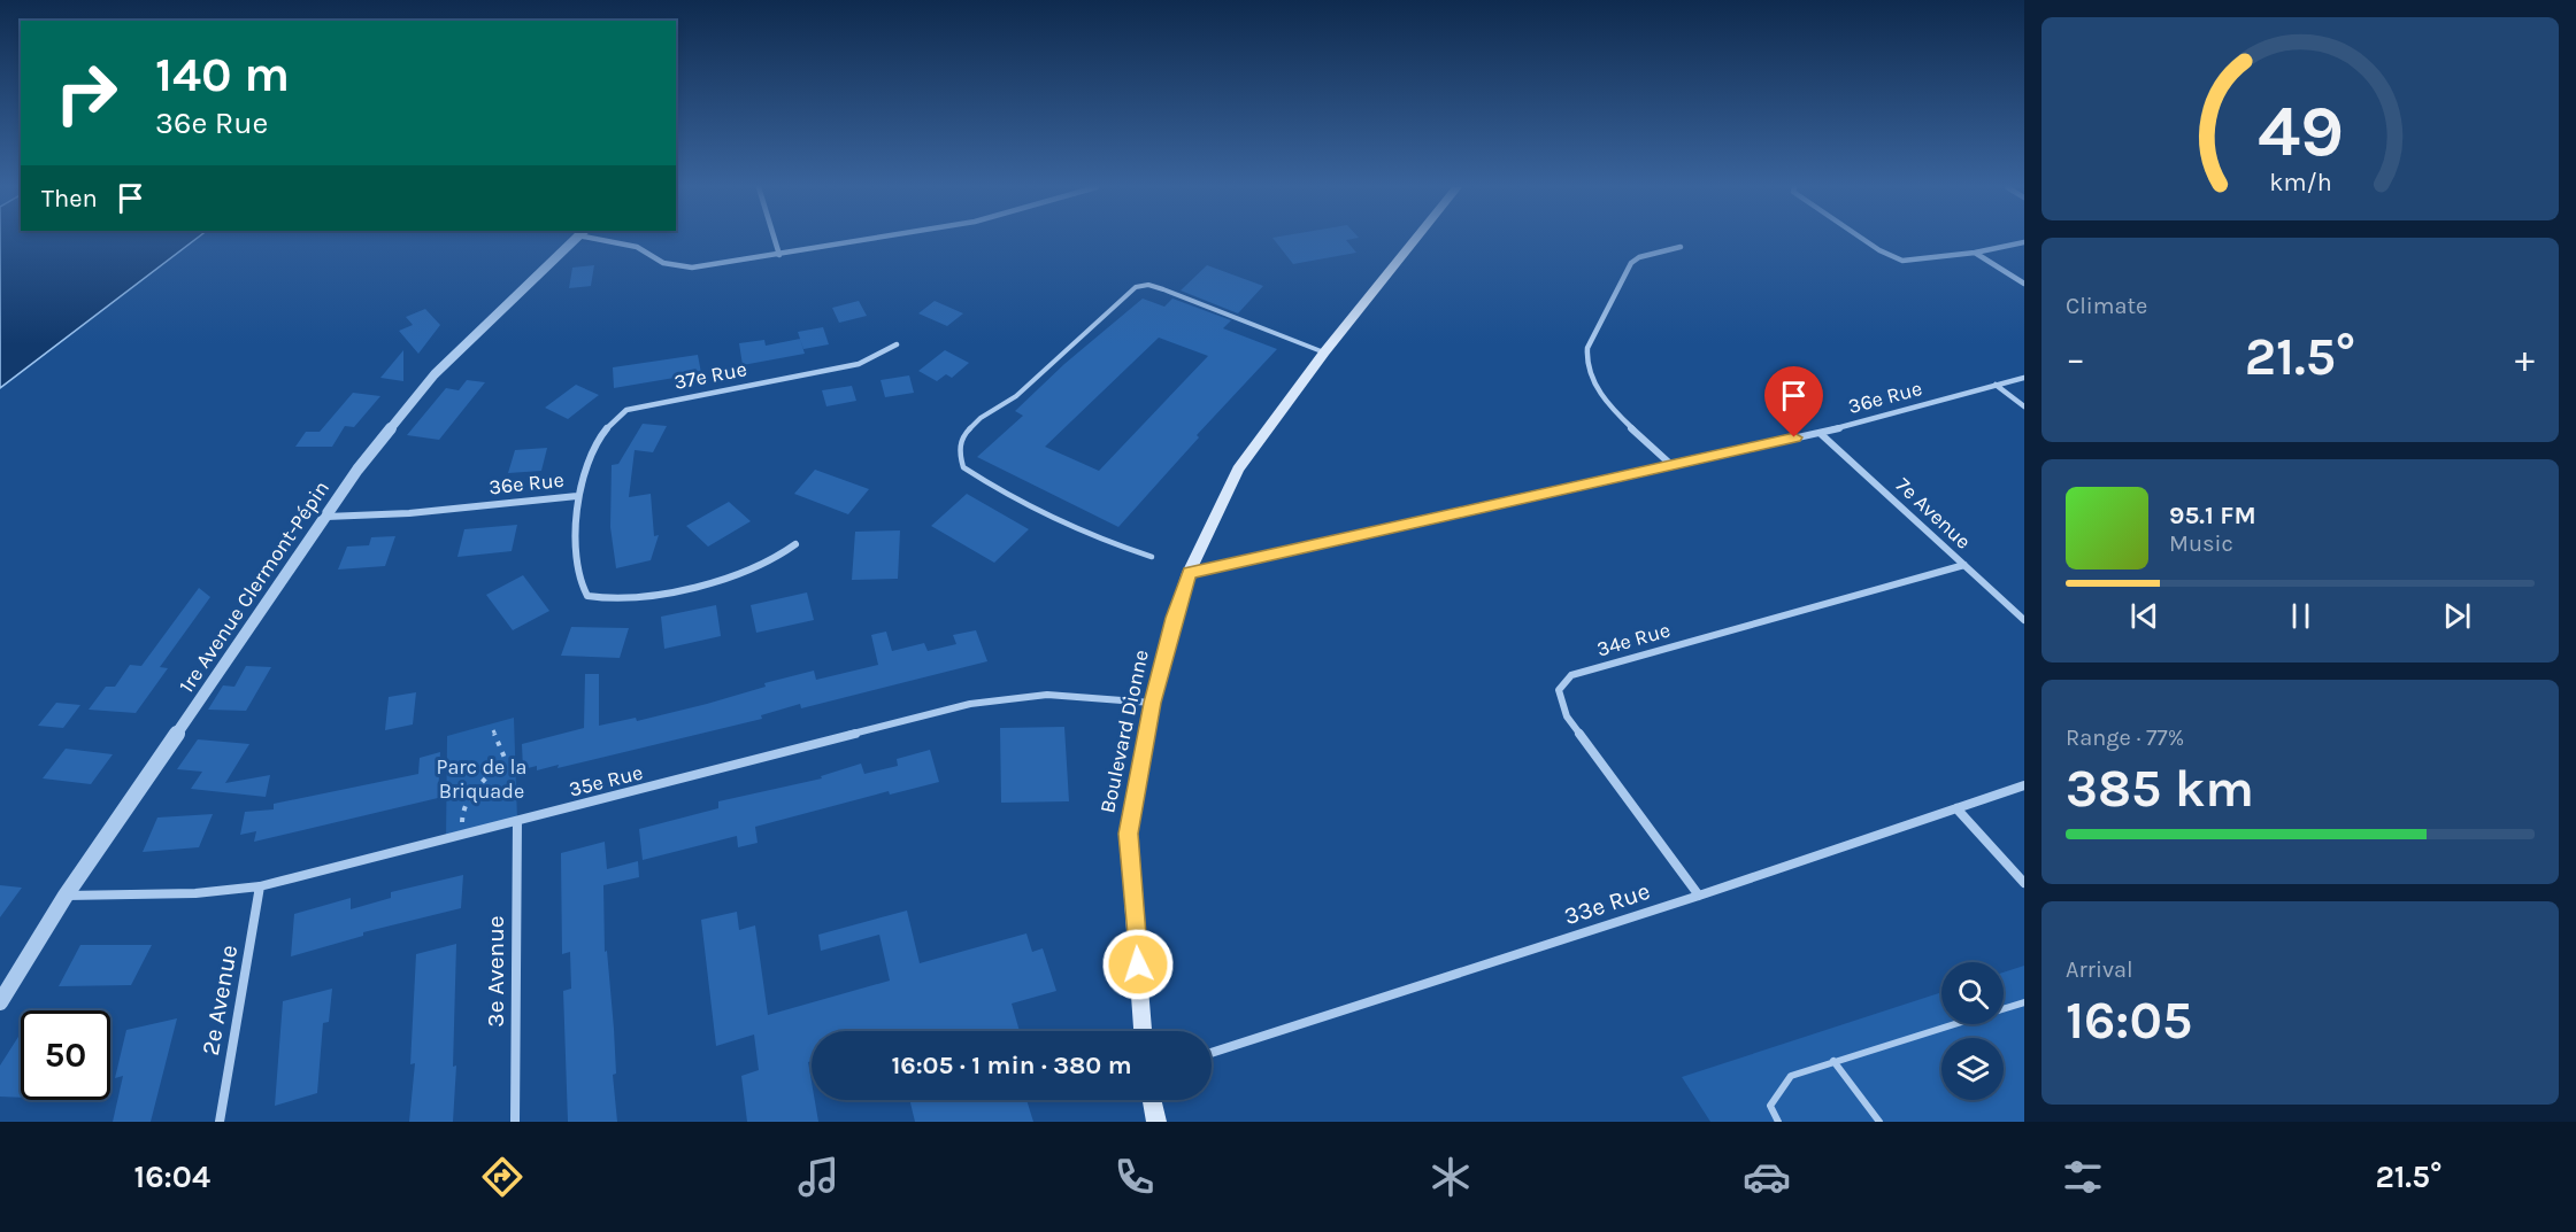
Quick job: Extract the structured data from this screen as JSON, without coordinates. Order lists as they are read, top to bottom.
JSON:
{
  "streets": {
    "main road": ["Boulevard Dionne"],
    "street": [
      "37e Rue",
      "36e Rue",
      "7e Avenue",
      "1re Avenue Clermont-Pépin",
      "34e Rue",
      "35e Rue",
      "33e Rue",
      "3e Avenue",
      "2e Avenue"
    ]
  },
  "crossings": [
    ["37e Rue", "36e Rue"],
    ["36e Rue", "7e Avenue"],
    ["36e Rue", "1re Avenue Clermont-Pépin"],
    ["36e Rue", "Boulevard Dionne"],
    ["7e Avenue", "34e Rue"],
    ["1re Avenue Clermont-Pépin", "35e Rue"],
    ["34e Rue", "33e Rue"],
    ["Boulevard Dionne", "35e Rue"],
    ["35e Rue", "3e Avenue"],
    ["35e Rue", "2e Avenue"]
  ],
  "parks": ["Parc de la Briquade"],
  "page": {
    "turn": ["140 m", "36e Rue"],
    "then": "Then",
    "tile": [
      "Climate",
      ["Range · 77%", "385 km"],
      ["Arrival", "16:05"]
    ],
    "heat": ["−", "21.5°", "+"],
    "song": ["95.1 FM", "Music"],
    "limit": "50",
    "trip": "16:05 · 1 min · 380 m",
    "tabs": ["16:04", "21.5°"],
    "gauge": ["49", "km/h"]
  }
}
